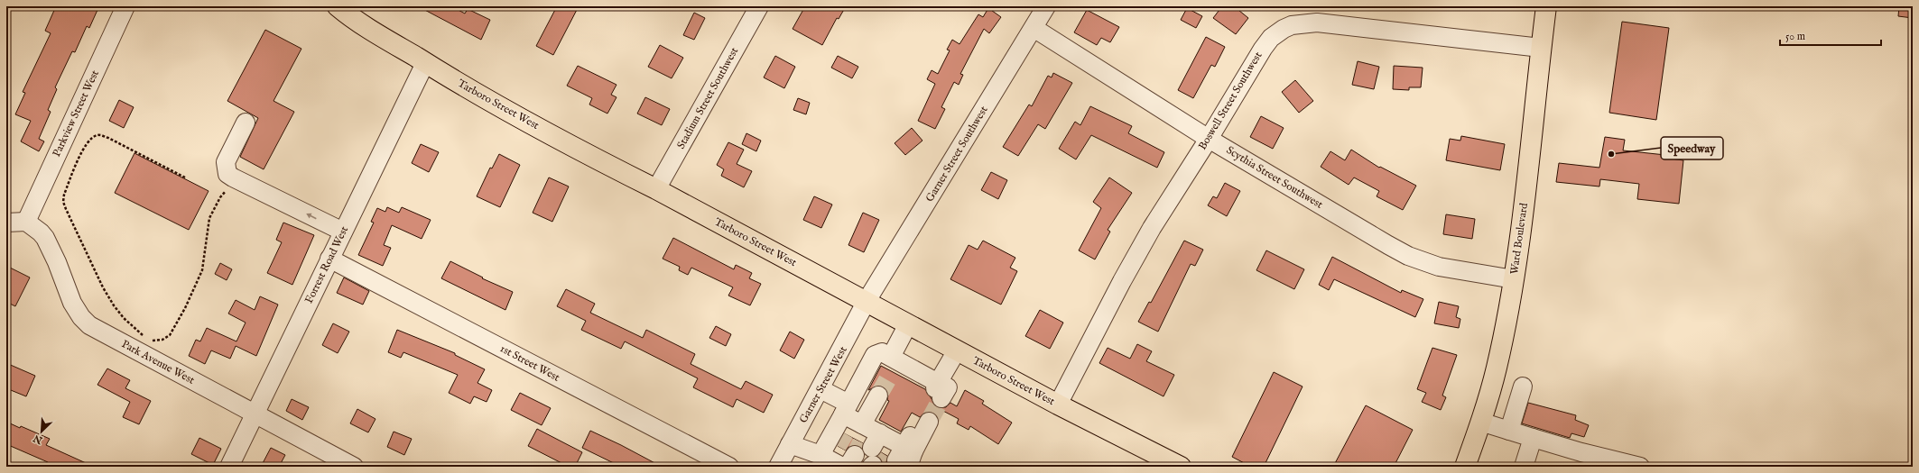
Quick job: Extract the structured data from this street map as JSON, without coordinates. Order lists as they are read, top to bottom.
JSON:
{
  "streets": {
    "main road": ["Tarboro Street West", "Ward Boulevard"],
    "street": [
      "Stadium Street Southwest",
      "Boswell Street Southwest",
      "Parkview Street West",
      "Garner Street Southwest",
      "Scythia Street Southwest",
      "Forrest Road West",
      "Park Avenue West",
      "1st Street West",
      "Garner Street West"
    ]
  },
  "crossings": [
    ["Stadium Street Southwest", "Tarboro Street West"],
    ["Boswell Street Southwest", "Tarboro Street West"],
    ["Boswell Street Southwest", "Scythia Street Southwest"],
    ["Boswell Street Southwest", "Ward Boulevard"],
    ["Tarboro Street West", "Garner Street Southwest"],
    ["Tarboro Street West", "Forrest Road West"],
    ["Tarboro Street West", "Garner Street West"],
    ["Parkview Street West", "Park Avenue West"],
    ["Garner Street Southwest", "Scythia Street Southwest"],
    ["Garner Street Southwest", "Garner Street West"],
    ["Scythia Street Southwest", "Ward Boulevard"],
    ["Forrest Road West", "Park Avenue West"],
    ["Forrest Road West", "1st Street West"]
  ],
  "places": ["Speedway"],
  "scale_bar": "50 m",
  "north": "bottom left"
}
